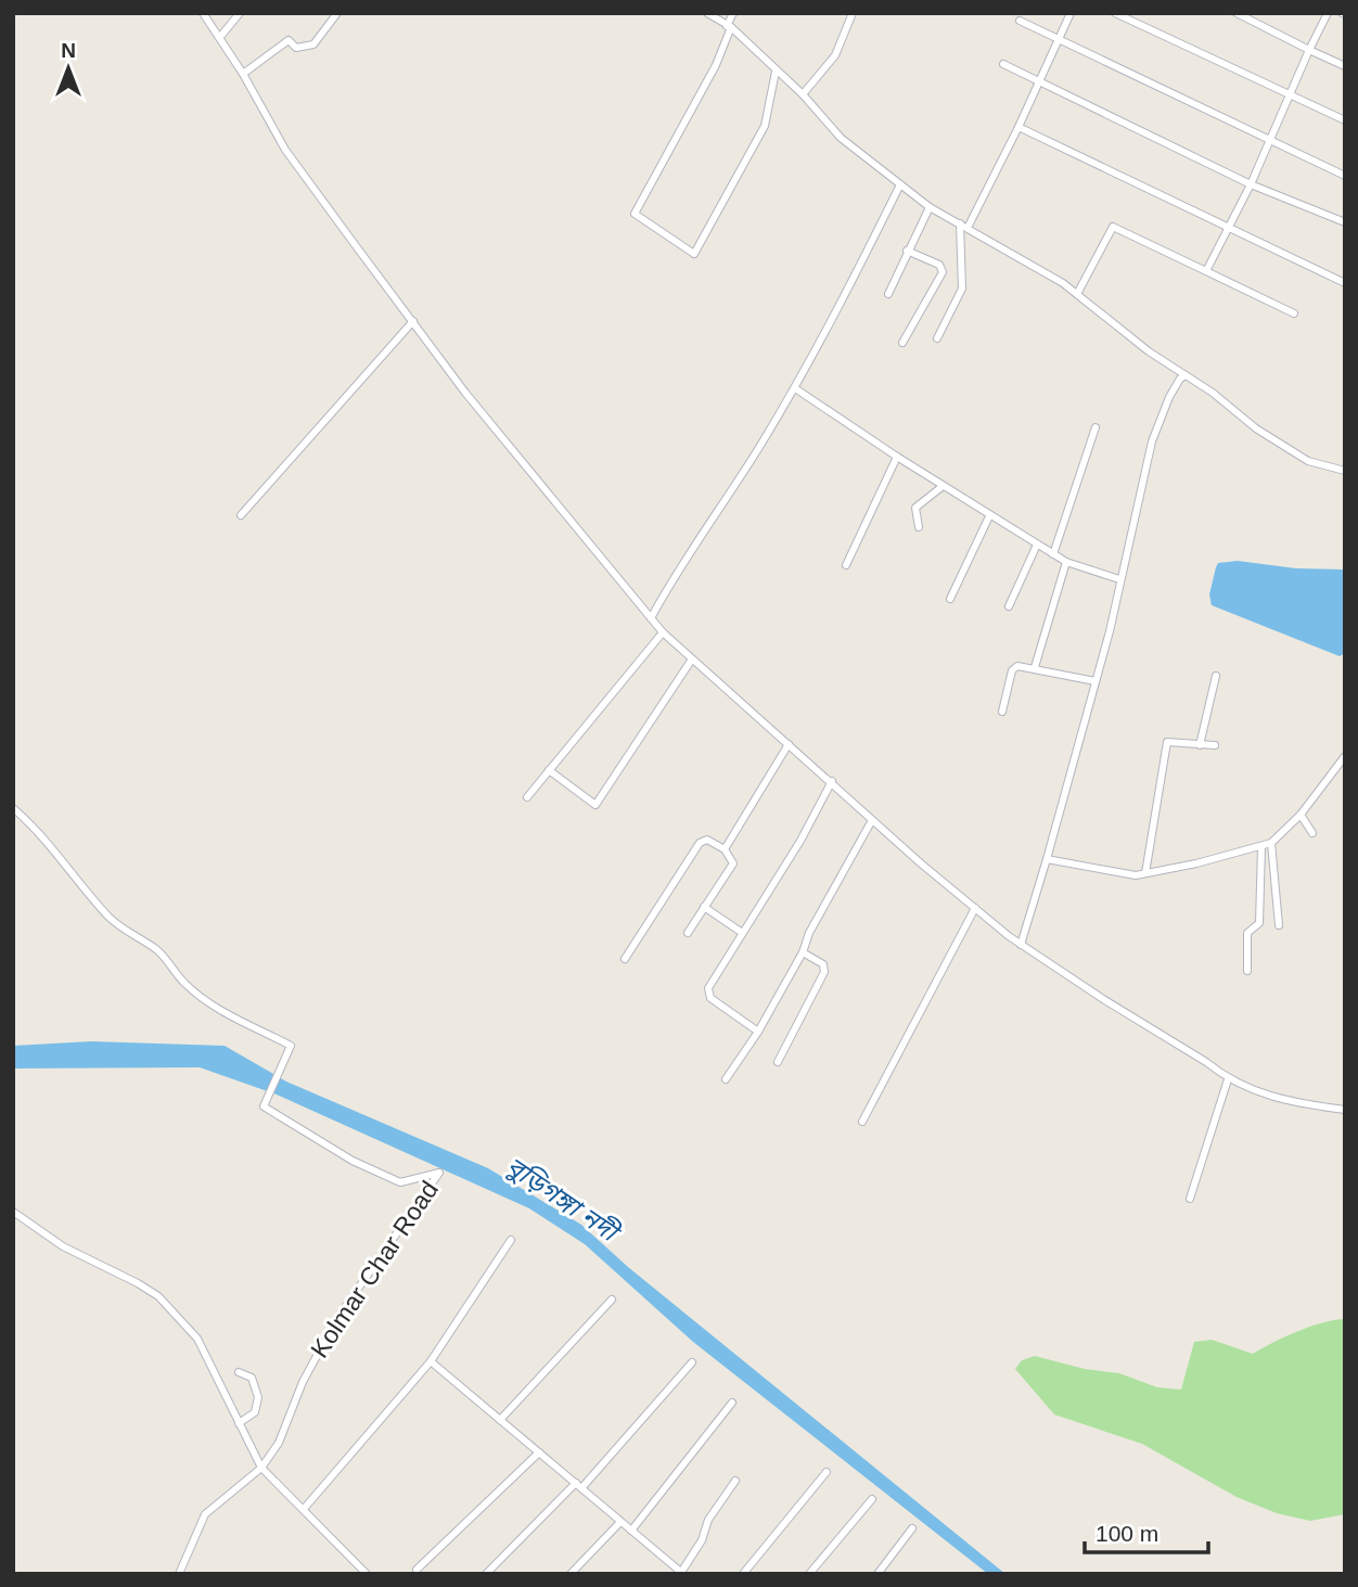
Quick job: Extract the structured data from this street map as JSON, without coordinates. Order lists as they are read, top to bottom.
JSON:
{
  "streets": {
    "street": ["Kolmar Char Road"]
  },
  "water": ["বুড়িগঙ্গা নদী"],
  "scale_bar": "100 m",
  "north": "top"
}
